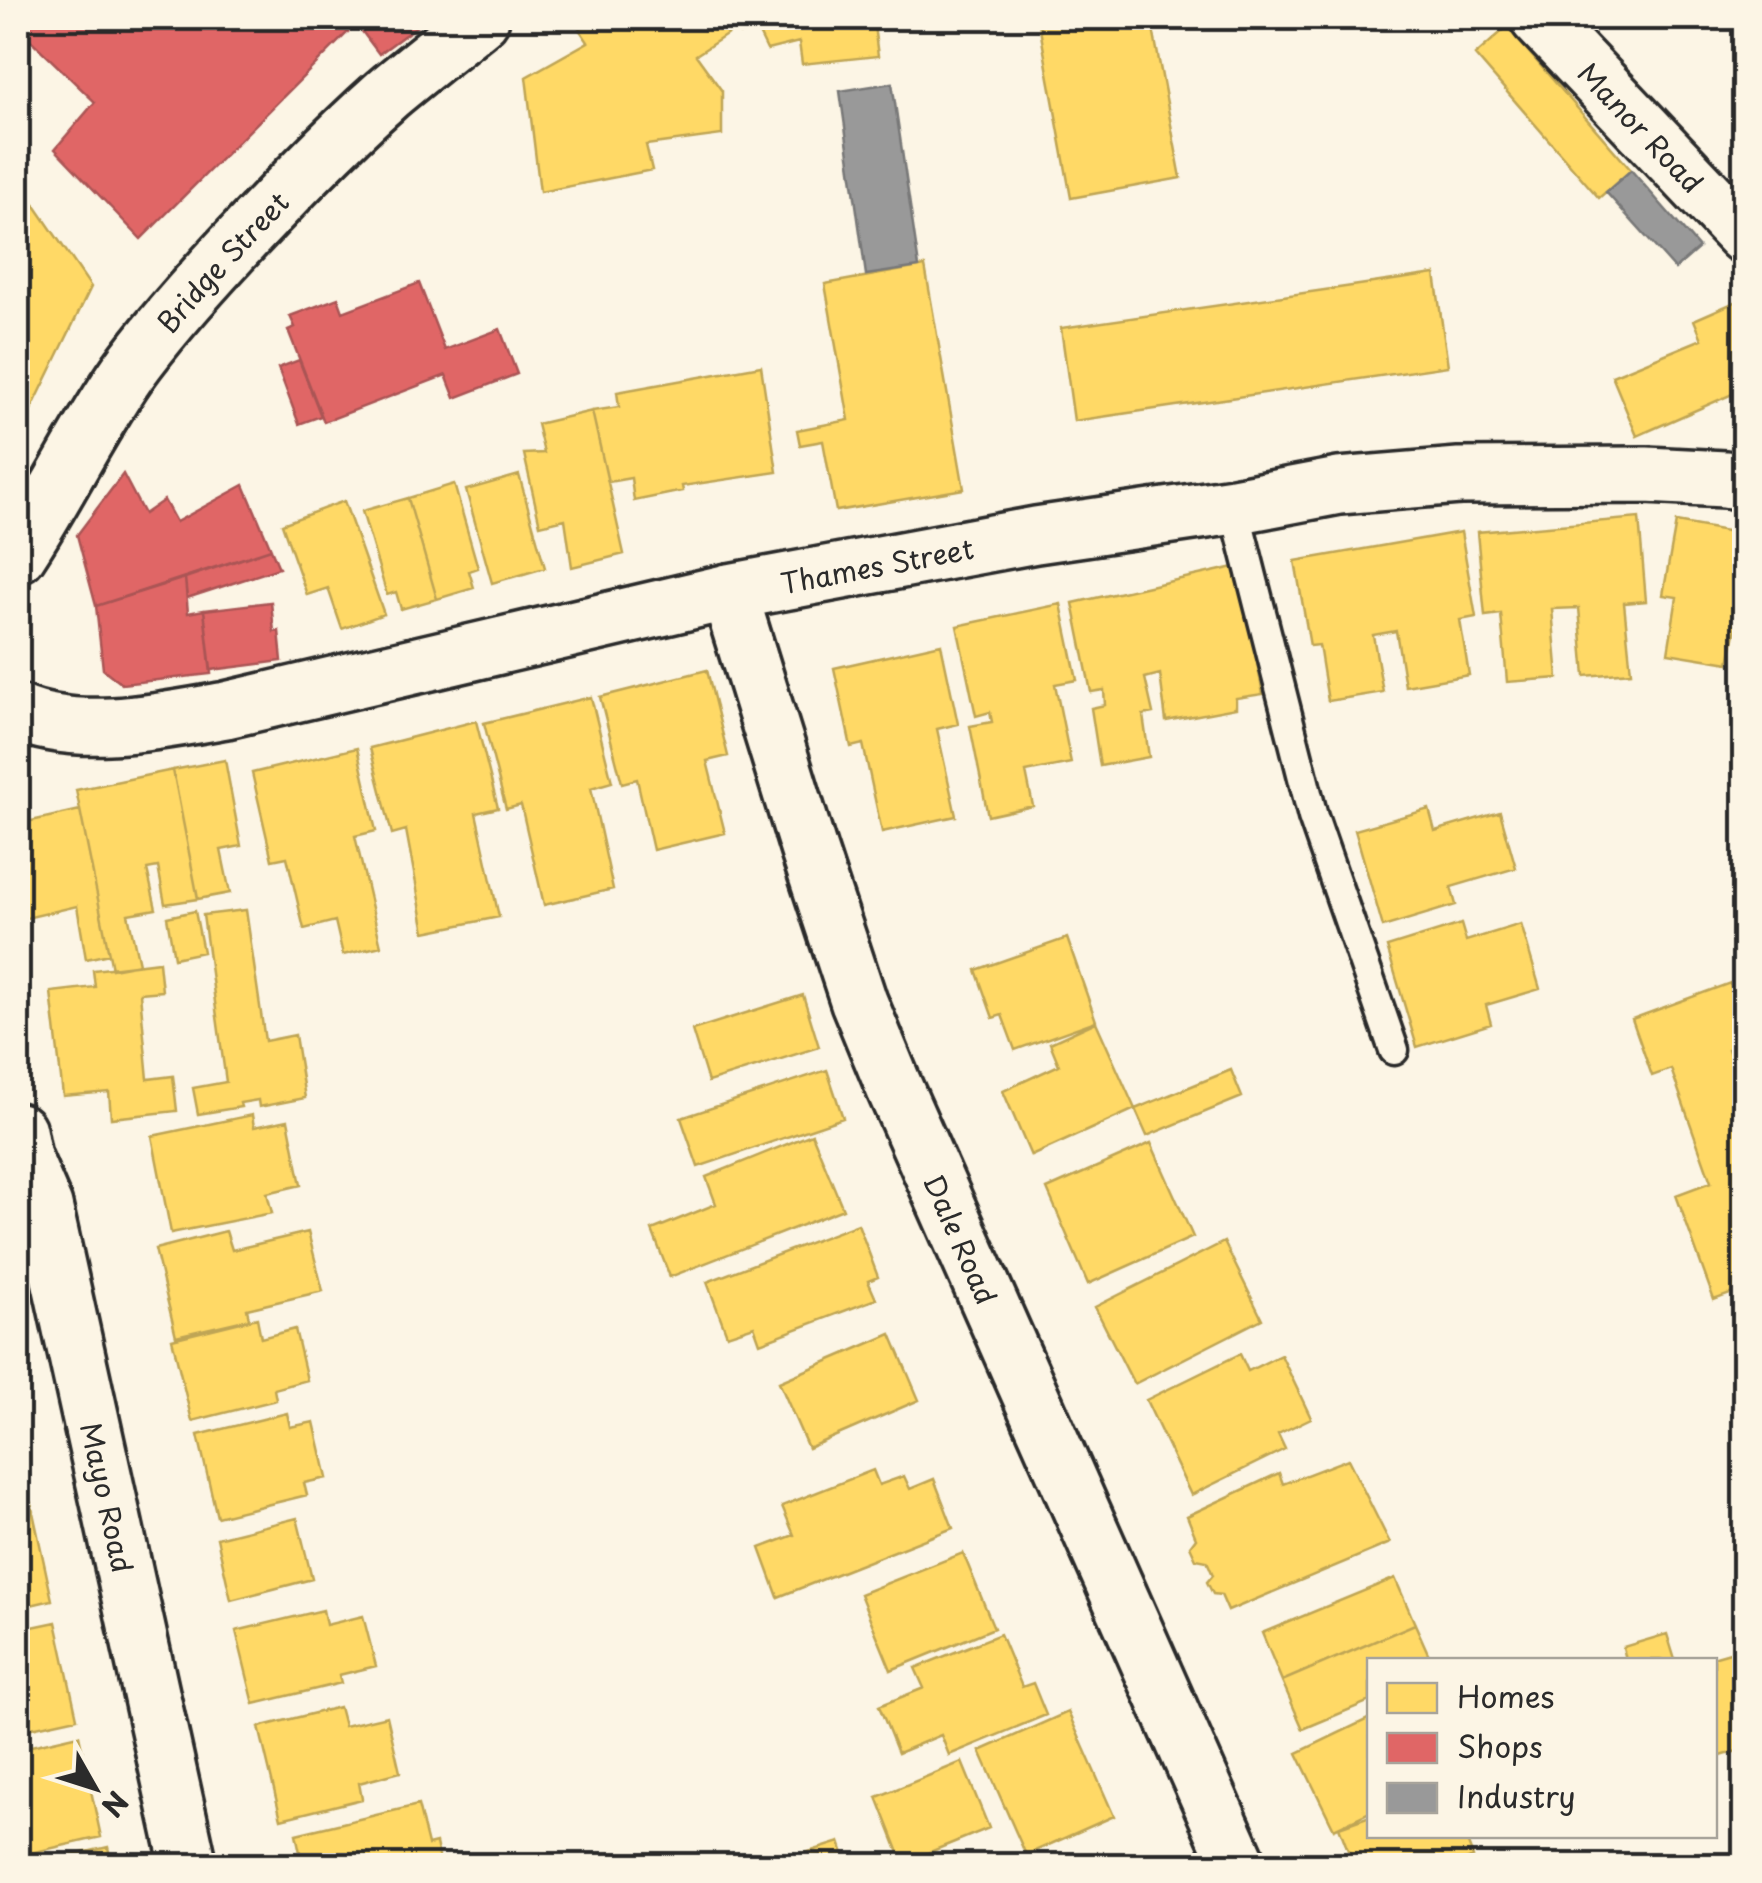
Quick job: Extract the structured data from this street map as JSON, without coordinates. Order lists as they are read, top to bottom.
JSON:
{
  "streets": {
    "street": [
      "Manor Road",
      "Bridge Street",
      "Thames Street",
      "Dale Road",
      "Mayo Road"
    ]
  },
  "crossings": [
    ["Thames Street", "Dale Road"]
  ],
  "legend": ["Homes", "Shops", "Industry"],
  "north": "bottom right"
}
